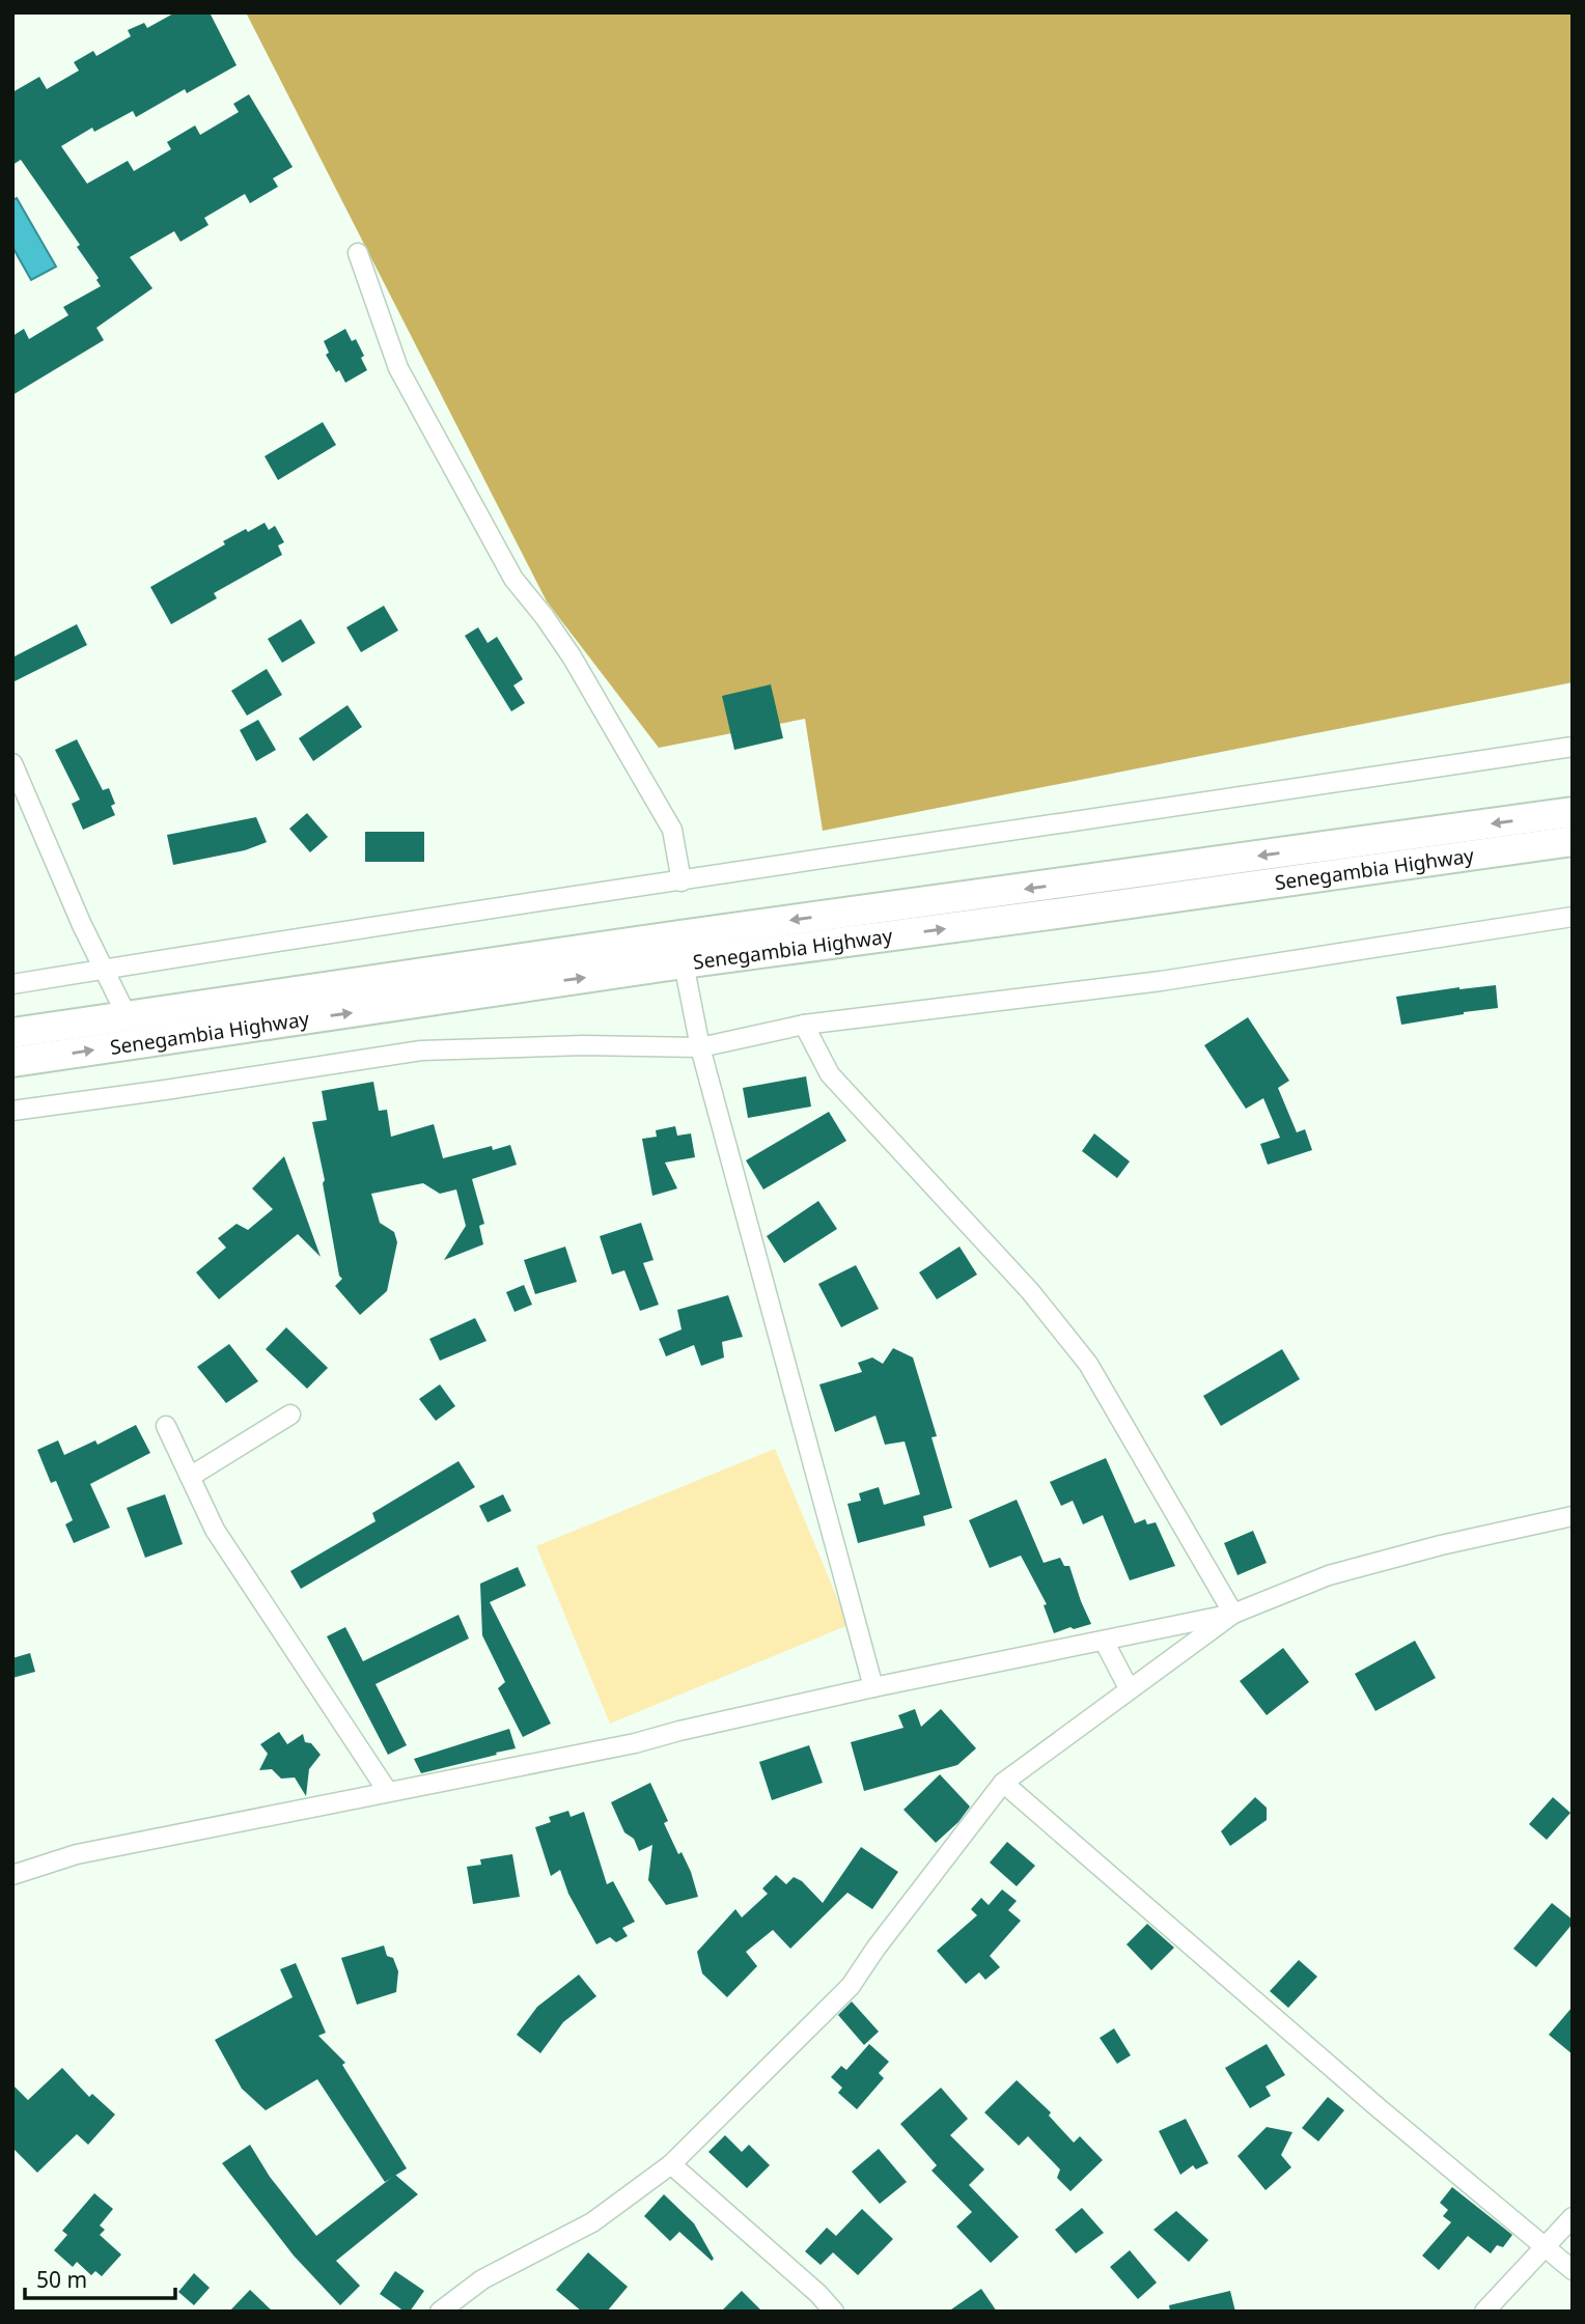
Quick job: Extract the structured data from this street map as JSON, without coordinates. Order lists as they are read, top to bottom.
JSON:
{
  "streets": {
    "main road": ["Senegambia Highway"]
  },
  "scale_bar": "50 m"
}
